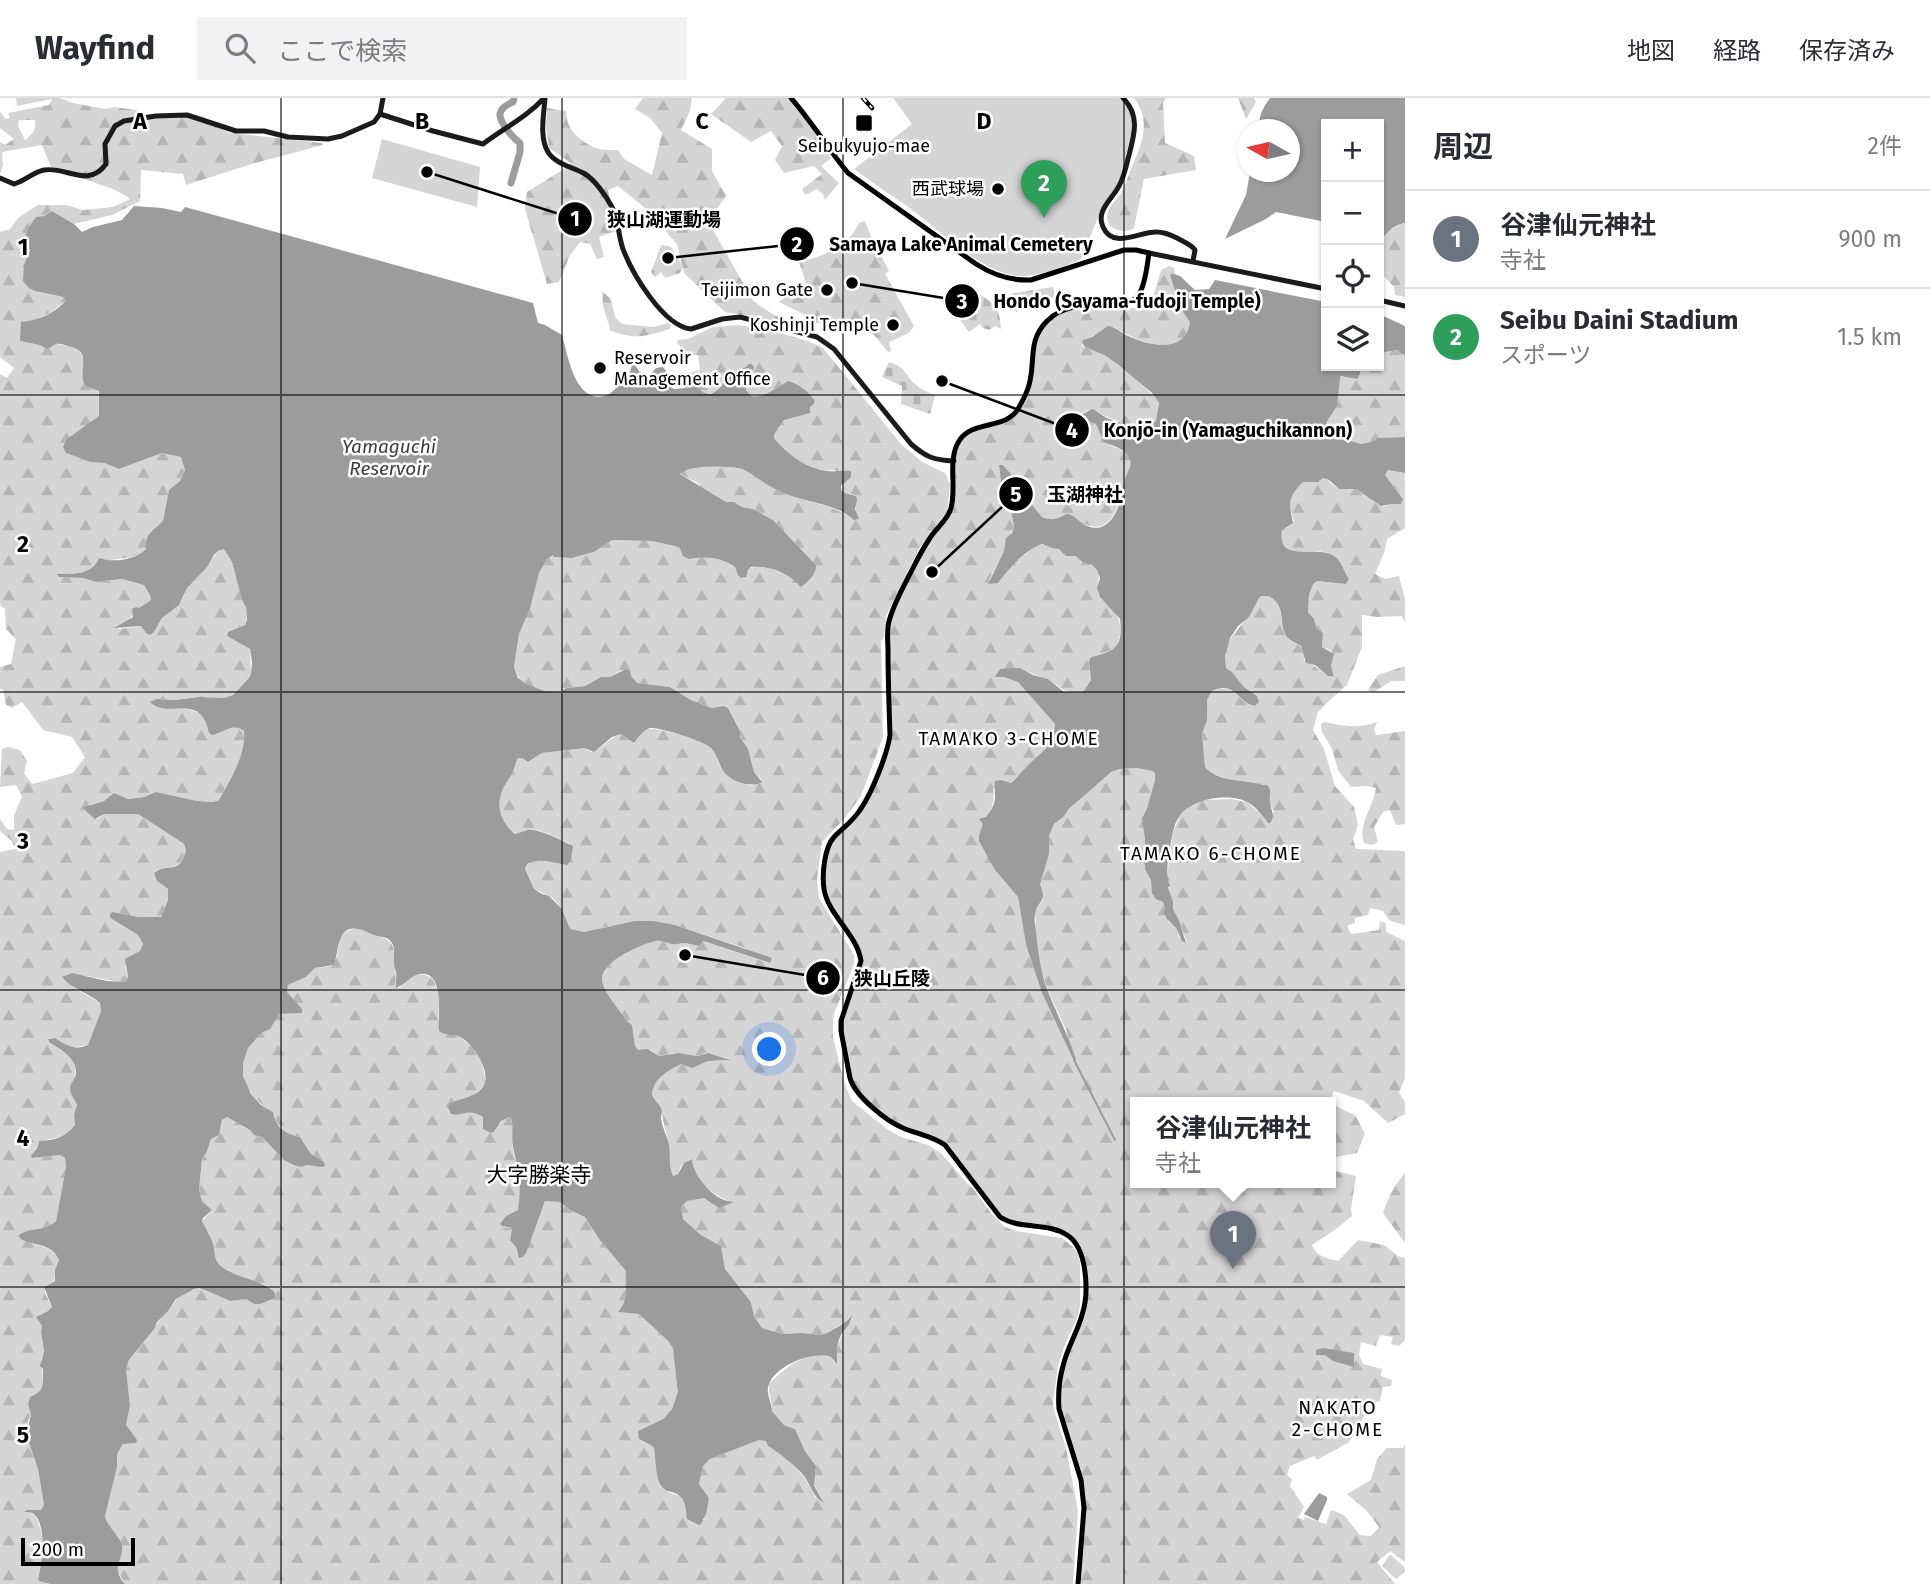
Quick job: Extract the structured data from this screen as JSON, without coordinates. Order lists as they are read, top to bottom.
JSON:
{
  "districts": [
    "TAMAKO 3-CHOME",
    "TAMAKO 6-CHOME",
    "大字勝楽寺",
    "NAKATO 2-CHOME"
  ],
  "water": ["Yamaguchi Reservoir"],
  "places": {
    "transit": ["Seibukyujo-mae"],
    "other": [
      "狭山湖運動場",
      "西武球場",
      "Samaya Lake Animal Cemetery",
      "Hondo (Sayama-fudoji Temple)",
      "Teijimon Gate",
      "Koshinji Temple",
      "Reservoir Management Office",
      "Konjō-in (Yamaguchikannon)",
      "玉湖神社",
      "狭山丘陵"
    ]
  },
  "scale_bar": "200 m",
  "north": "left",
  "page": {
    "header": "Wayfind",
    "search": "ここで検索",
    "nav": ["地図", "経路", "保存済み"],
    "heading": ["周辺", "2件"],
    "map_buttons": ["+", "−"],
    "pins": ["2", "1"],
    "list": [
      {
        "mark": "1",
        "name": "谷津仙元神社",
        "note": "寺社",
        "value": "900 m"
      },
      {
        "mark": "2",
        "name": "Seibu Daini Stadium",
        "note": "スポーツ",
        "value": "1.5 km"
      }
    ],
    "popup": ["谷津仙元神社", "寺社"],
    "scale": "200 m"
  },
  "grid": {
    "columns": [
      "A",
      "B",
      "C",
      "D"
    ],
    "rows": [
      "1",
      "2",
      "3",
      "4",
      "5"
    ]
  }
}
